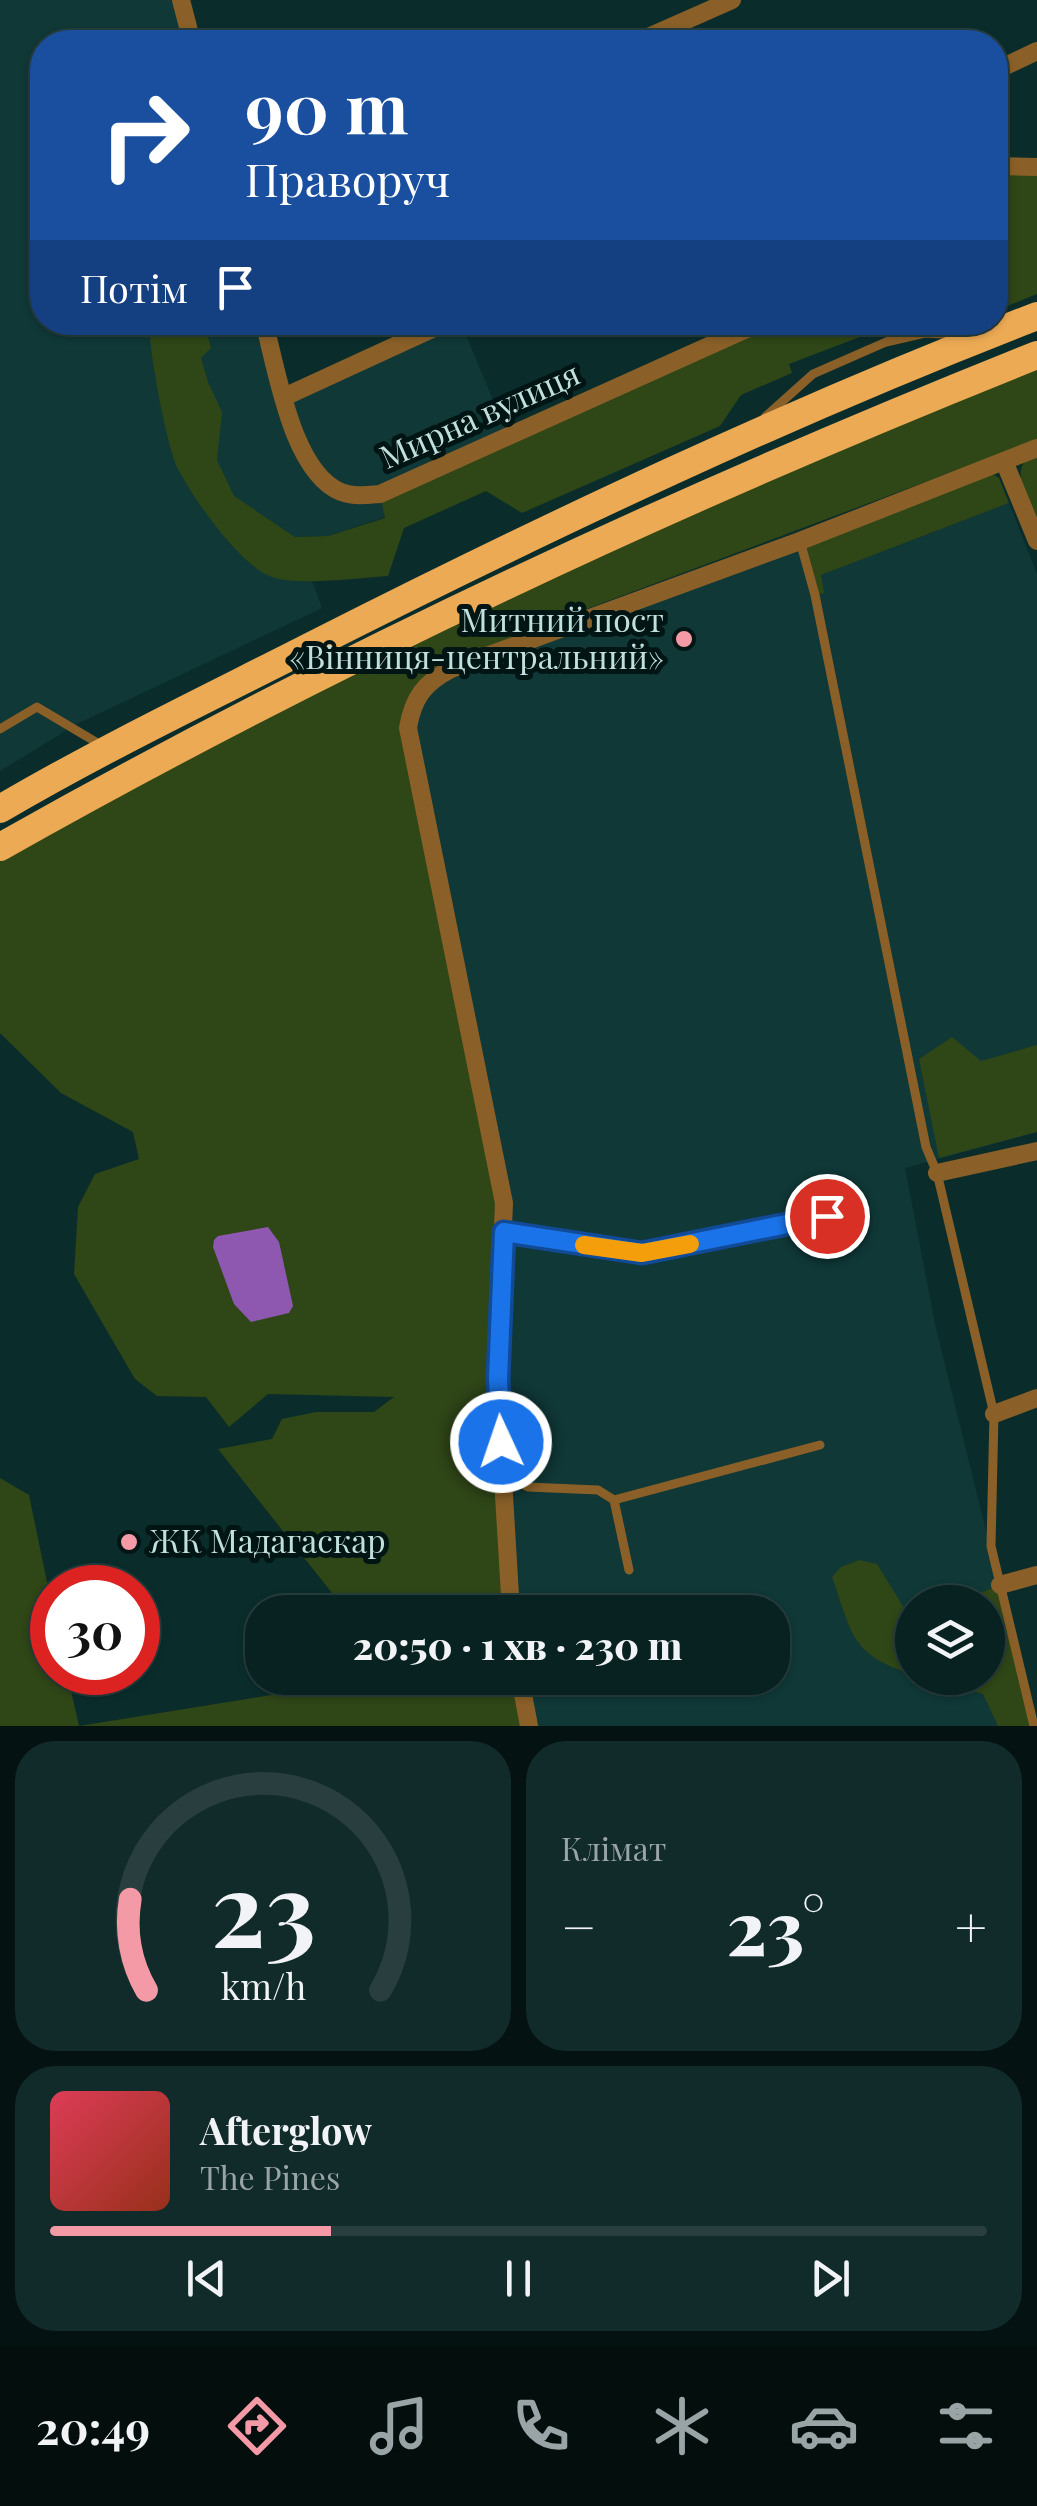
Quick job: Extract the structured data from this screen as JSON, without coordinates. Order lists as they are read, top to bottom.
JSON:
{
  "streets": {
    "street": ["Мирна вулиця"]
  },
  "places": ["Митний пост «Вінниця-центральний»", "ЖК Мадагаскар"],
  "page": {
    "turn": ["90 m", "Праворуч"],
    "then": "Потім",
    "limit": "30",
    "trip": "20:50 · 1 хв · 230 m",
    "tile": "Клімат",
    "heat": ["−", "23°", "+"],
    "song": ["Afterglow", "The Pines"],
    "tabs": "20:49",
    "gauge": ["23", "km/h"]
  }
}
